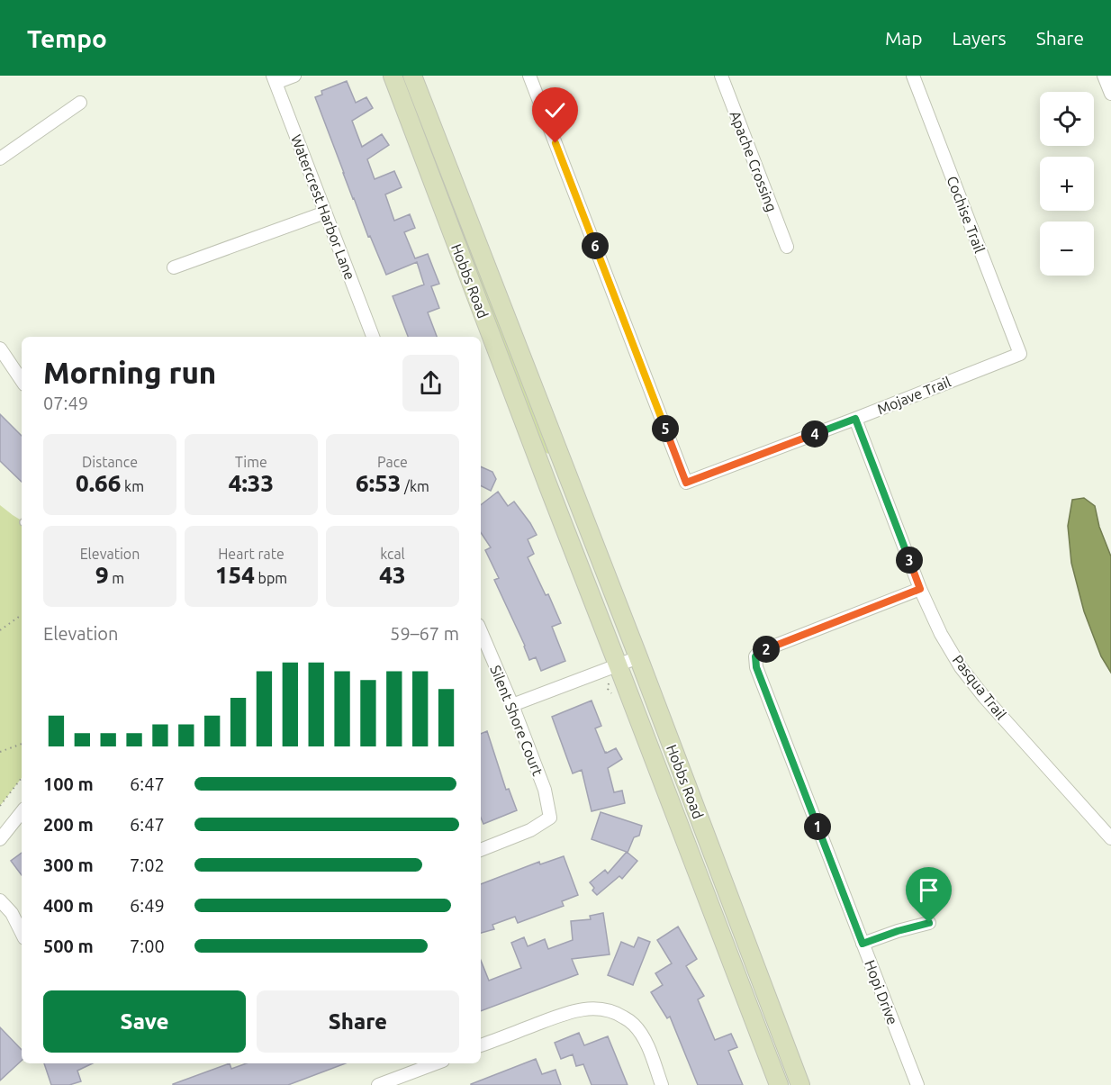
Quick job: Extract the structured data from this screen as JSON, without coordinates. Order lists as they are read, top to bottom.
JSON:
{
  "streets": {
    "street": [
      "Apache Crossing",
      "Watercrest Harbor Lane",
      "Cochise Trail",
      "Hobbs Road",
      "Mojave Trail",
      "Pasqua Trail",
      "Silent Shore Court",
      "Hopi Drive"
    ]
  },
  "crossings": [
    ["Cochise Trail", "Mojave Trail"],
    ["Mojave Trail", "Pasqua Trail"],
    ["Pasqua Trail", "Hopi Drive"]
  ],
  "page": {
    "header": "Tempo",
    "nav": ["Map", "Layers", "Share"],
    "map_buttons": ["+", "−"],
    "pins": [
      "6",
      "5",
      "4",
      "3",
      "2",
      "1"
    ],
    "heading": ["Morning run", "07:49"],
    "stats": [
      ["Distance", "0.66 km"],
      ["Time", "4:33"],
      ["Pace", "6:53 /km"],
      ["Elevation", "9 m"],
      ["Heart rate", "154 bpm"],
      ["kcal", "43"]
    ],
    "chart": ["Elevation", "59–67 m"],
    "list": [
      {
        "name": "100 m",
        "note": "6:47"
      },
      {
        "name": "200 m",
        "note": "6:47"
      },
      {
        "name": "300 m",
        "note": "7:02"
      },
      {
        "name": "400 m",
        "note": "6:49"
      },
      {
        "name": "500 m",
        "note": "7:00"
      }
    ],
    "buttons": ["Save", "Share"]
  }
}
